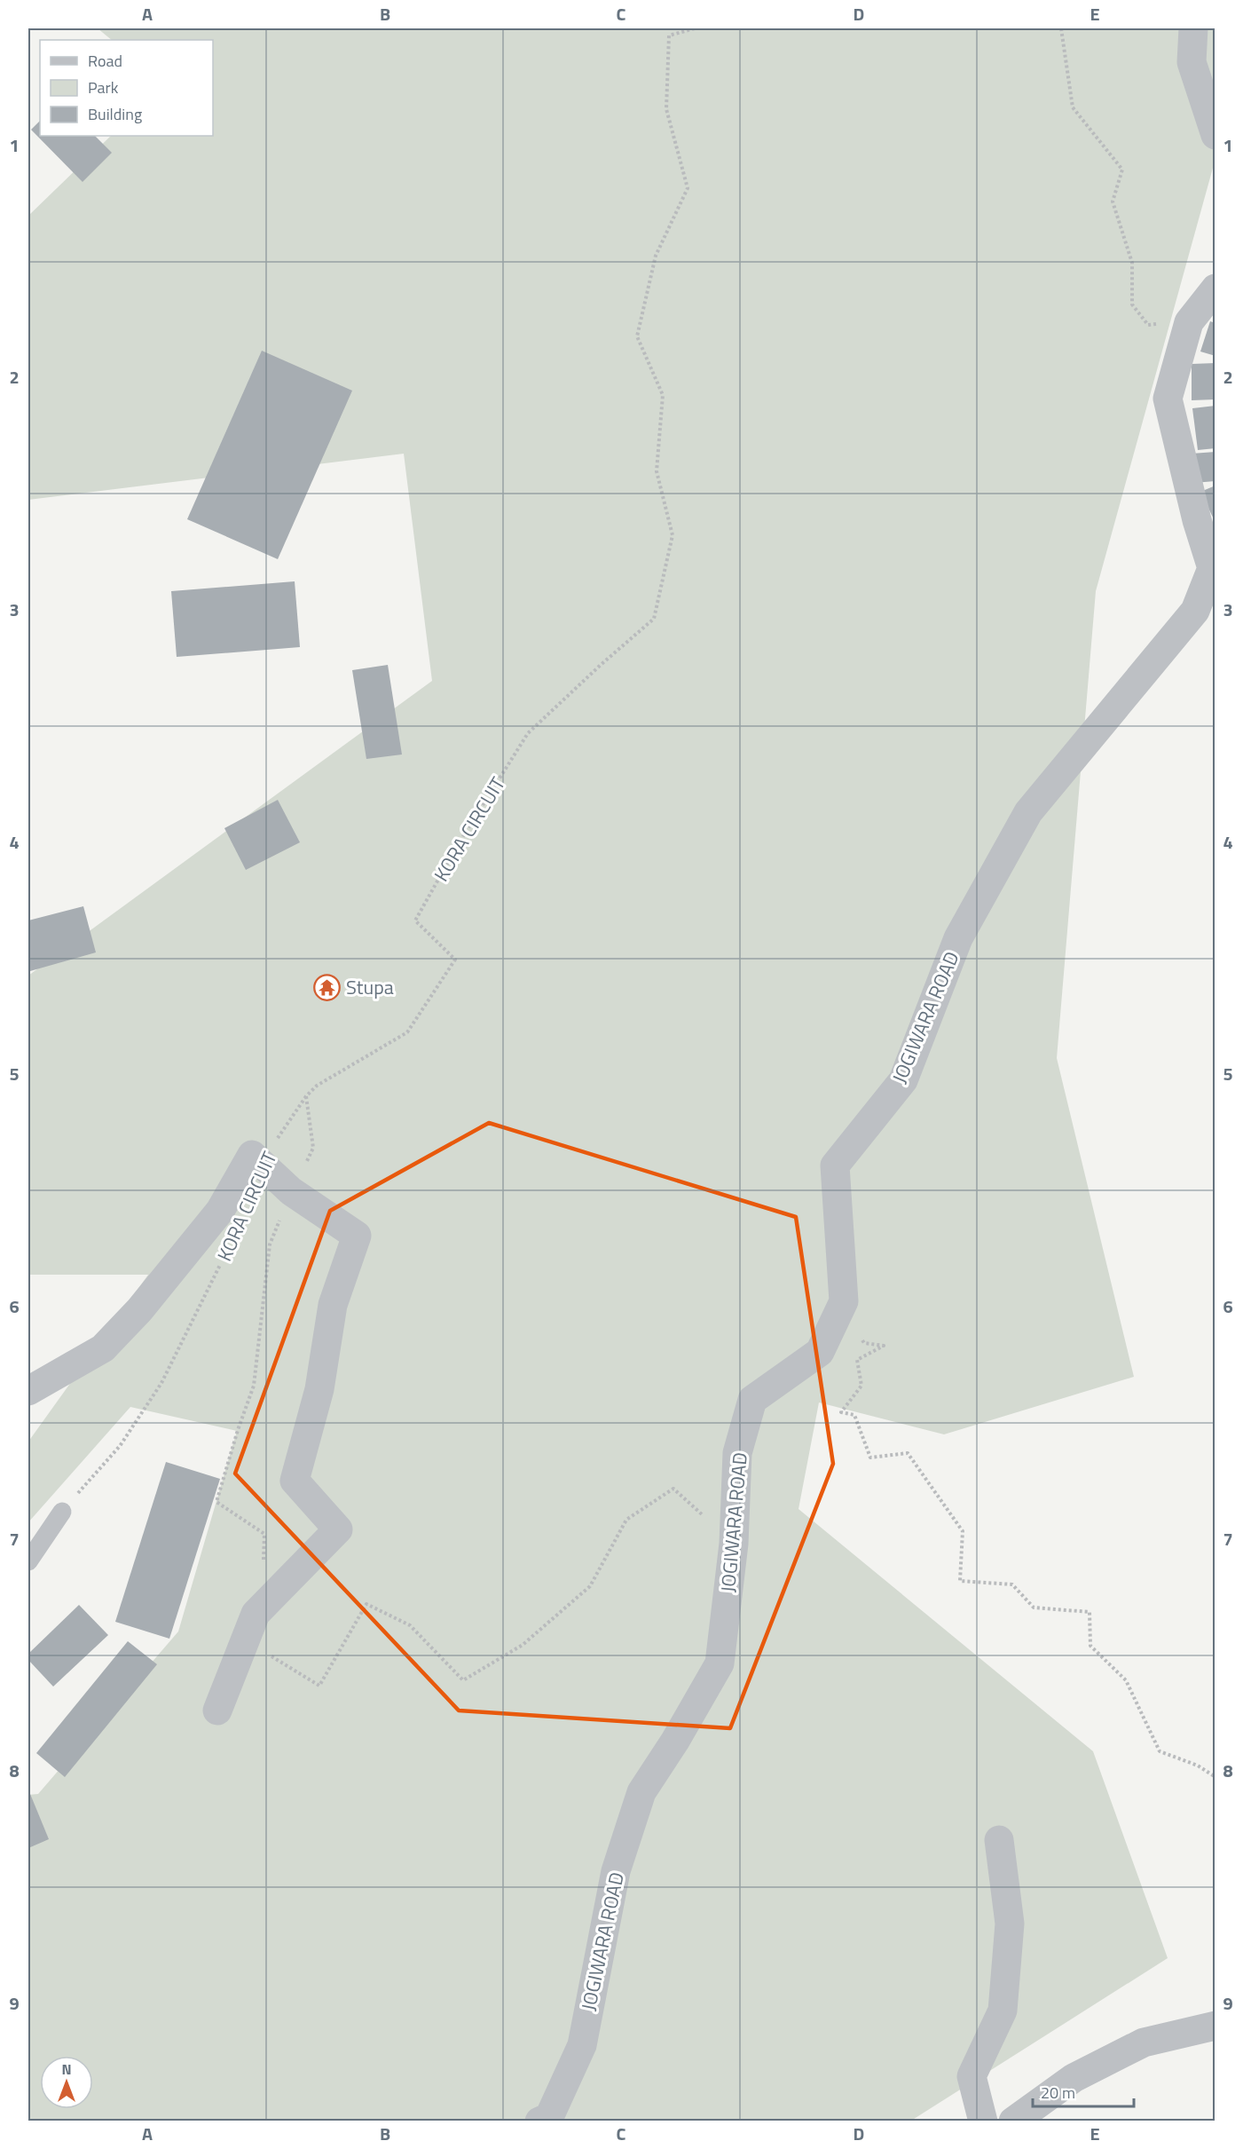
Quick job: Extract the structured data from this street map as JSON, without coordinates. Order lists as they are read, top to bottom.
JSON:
{
  "streets": {
    "street": ["JOGIWARA ROAD"],
    "path": ["KORA CIRCUIT"]
  },
  "places": {
    "temple": ["Stupa"]
  },
  "legend": ["Road", "Park", "Building"],
  "scale_bar": "20 m",
  "north": "top",
  "grid": {
    "columns": [
      "A",
      "B",
      "C",
      "D",
      "E"
    ],
    "rows": [
      "1",
      "2",
      "3",
      "4",
      "5",
      "6",
      "7",
      "8",
      "9"
    ]
  }
}
